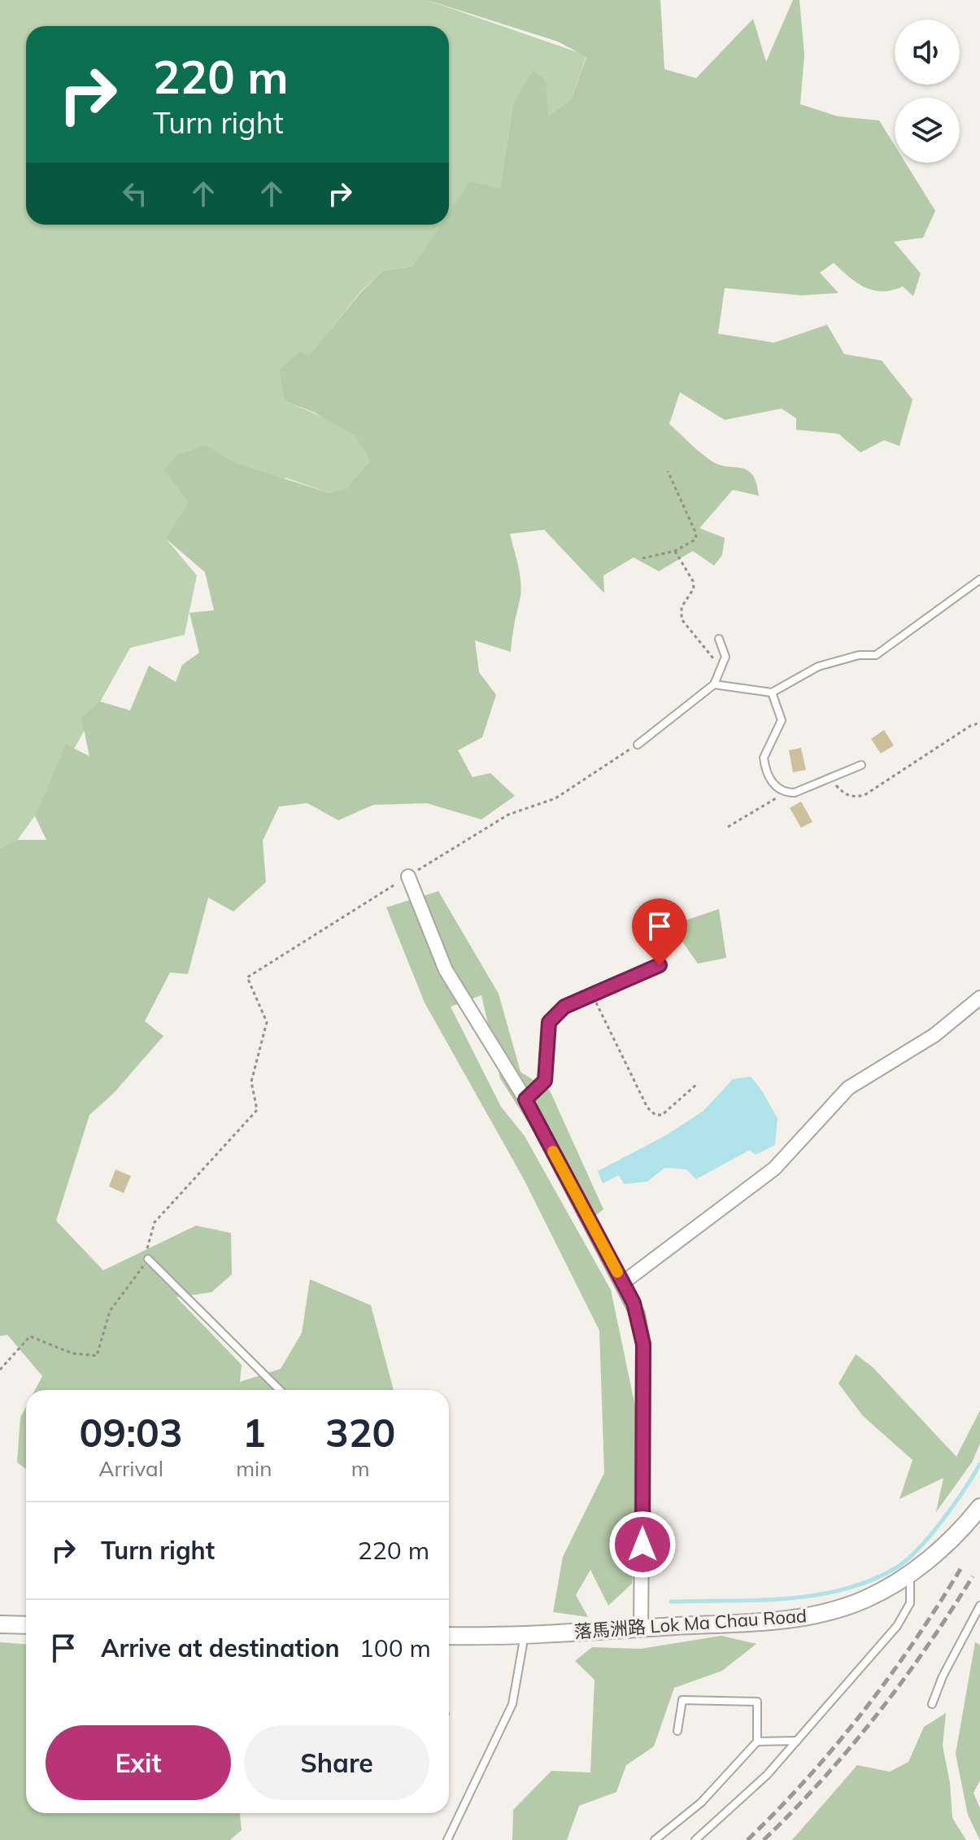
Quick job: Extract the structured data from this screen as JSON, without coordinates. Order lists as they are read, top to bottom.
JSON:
{
  "streets": {
    "street": ["落馬洲路 Lok Ma Chau Road"]
  },
  "page": {
    "turn": ["220 m", "Turn right"],
    "eta": [
      "09:03",
      "Arrival",
      "1",
      "min",
      "320",
      "m"
    ],
    "list": [
      {
        "name": "Turn right",
        "value": "220 m"
      },
      {
        "name": "Arrive at destination",
        "value": "100 m"
      }
    ],
    "buttons": ["Exit", "Share"]
  }
}
